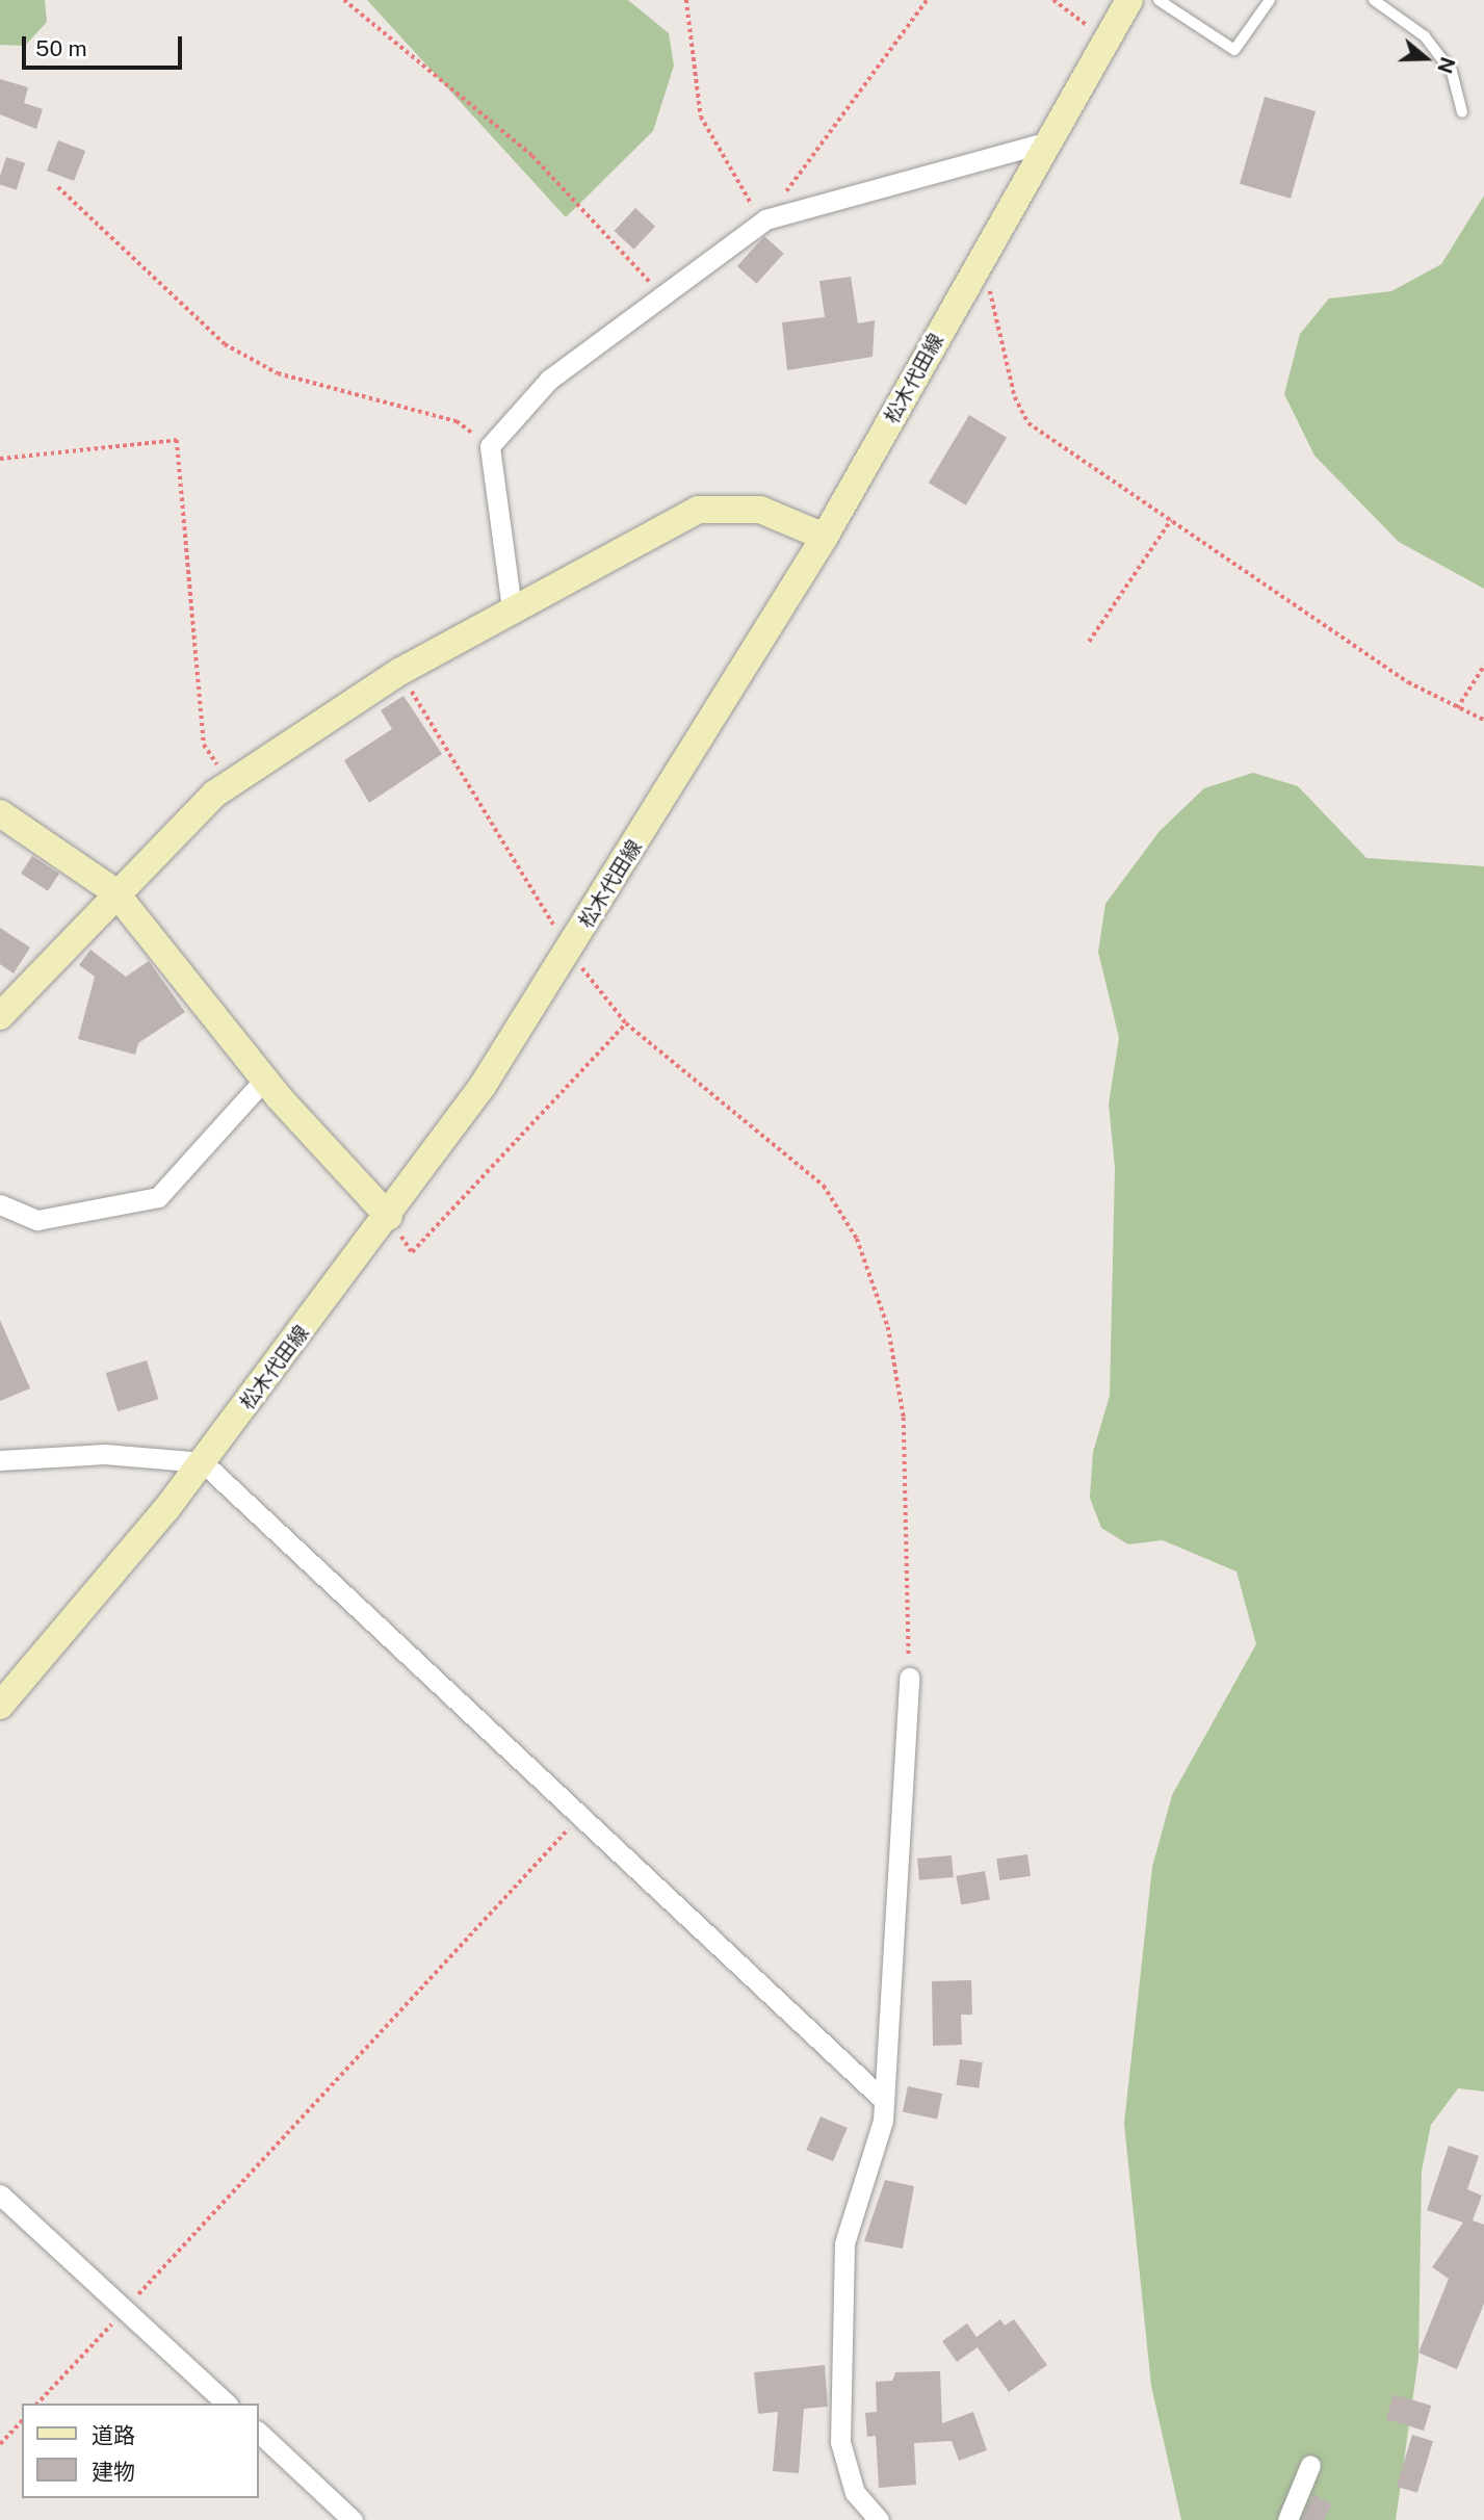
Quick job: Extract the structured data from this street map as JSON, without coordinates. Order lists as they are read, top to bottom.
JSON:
{
  "streets": {
    "main road": ["松木代田線"]
  },
  "legend": ["道路", "建物"],
  "scale_bar": "50 m",
  "north": "right"
}
